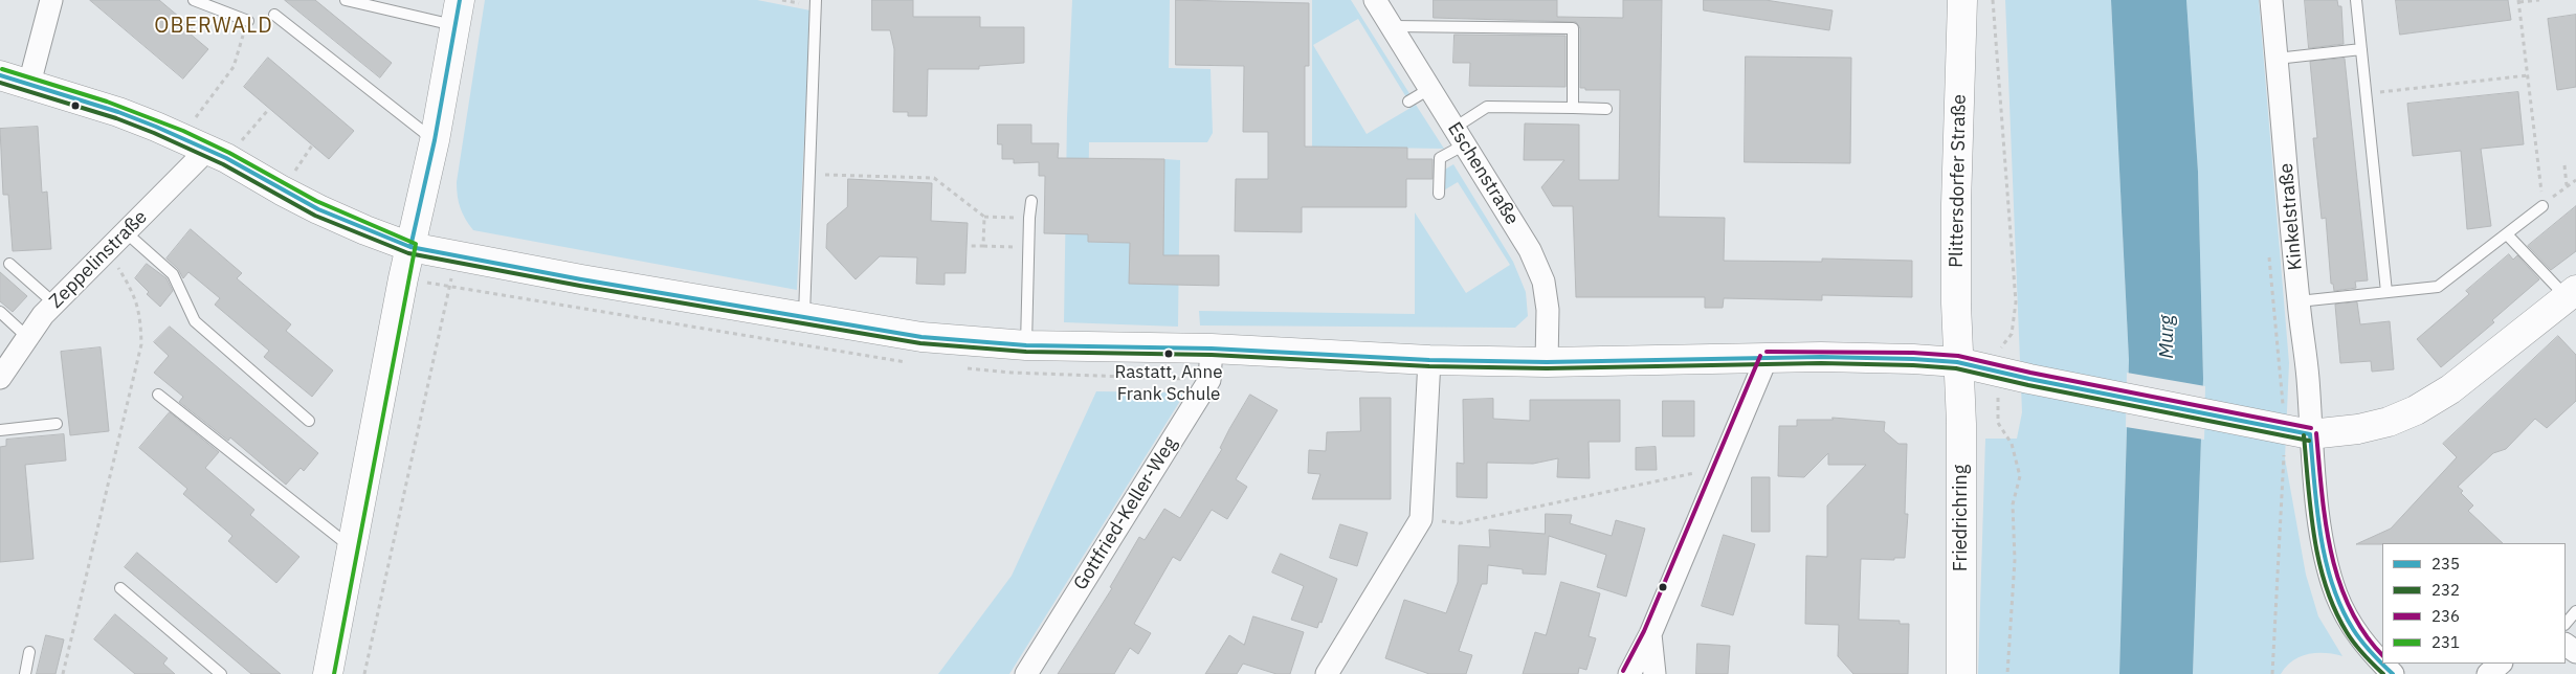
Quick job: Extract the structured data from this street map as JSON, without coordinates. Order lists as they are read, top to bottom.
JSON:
{
  "streets": {
    "main road": ["Plittersdorfer Straße", "Friedrichring"],
    "street": [
      "Eschenstraße",
      "Kinkelstraße",
      "Zeppelinstraße",
      "Gottfried-Keller-Weg"
    ]
  },
  "crossings": [
    ["Plittersdorfer Straße", "Friedrichring"]
  ],
  "districts": ["OBERWALD"],
  "water": ["Murg"],
  "places": ["Rastatt, Anne Frank Schule"],
  "lines": [
    "transit line 235",
    "transit line 231",
    "transit line 232",
    "transit line 236"
  ],
  "legend": [
    "235",
    "232",
    "236",
    "231"
  ]
}
